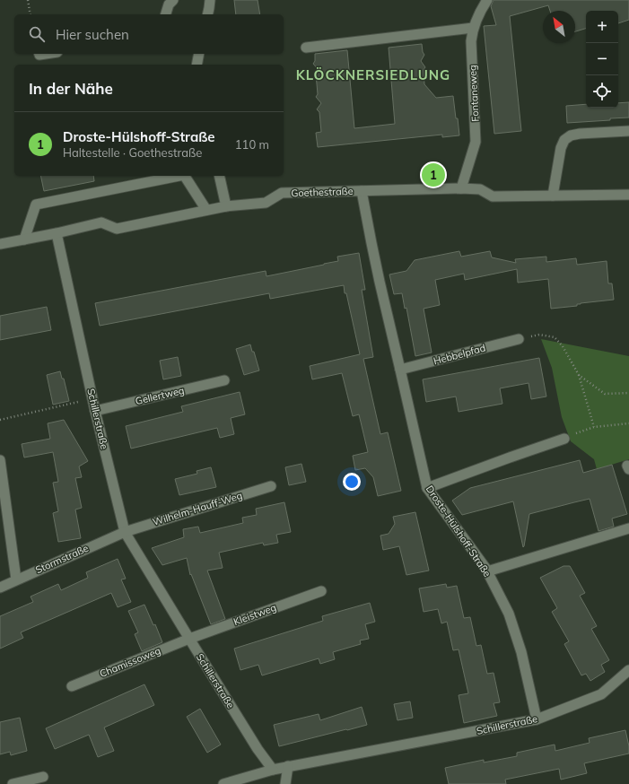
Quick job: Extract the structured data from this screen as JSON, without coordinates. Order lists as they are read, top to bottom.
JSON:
{
  "streets": {
    "street": [
      "Fontaneweg",
      "Goethestraße",
      "Hebbelpfad",
      "Gellertweg",
      "Schillerstraße",
      "Wilhelm-Hauff-Weg",
      "Droste-Hülshoff-Straße",
      "Stormstraße",
      "Kleistweg",
      "Chamissoweg"
    ]
  },
  "crossings": [
    ["Fontaneweg", "Goethestraße"],
    ["Goethestraße", "Schillerstraße"],
    ["Goethestraße", "Droste-Hülshoff-Straße"],
    ["Hebbelpfad", "Droste-Hülshoff-Straße"],
    ["Gellertweg", "Schillerstraße"],
    ["Schillerstraße", "Wilhelm-Hauff-Weg"],
    ["Schillerstraße", "Droste-Hülshoff-Straße"],
    ["Schillerstraße", "Stormstraße"],
    ["Schillerstraße", "Kleistweg"],
    ["Schillerstraße", "Chamissoweg"],
    ["Wilhelm-Hauff-Weg", "Stormstraße"],
    ["Kleistweg", "Chamissoweg"]
  ],
  "districts": ["KLÖCKNERSIEDLUNG"],
  "north": "top left",
  "page": {
    "map_buttons": ["+", "−"],
    "search": "Hier suchen",
    "heading": "In der Nähe",
    "list": [
      {
        "mark": "1",
        "name": "Droste-Hülshoff-Straße",
        "note": "Haltestelle · Goethestraße",
        "value": "110 m"
      }
    ],
    "pins": "1"
  }
}
